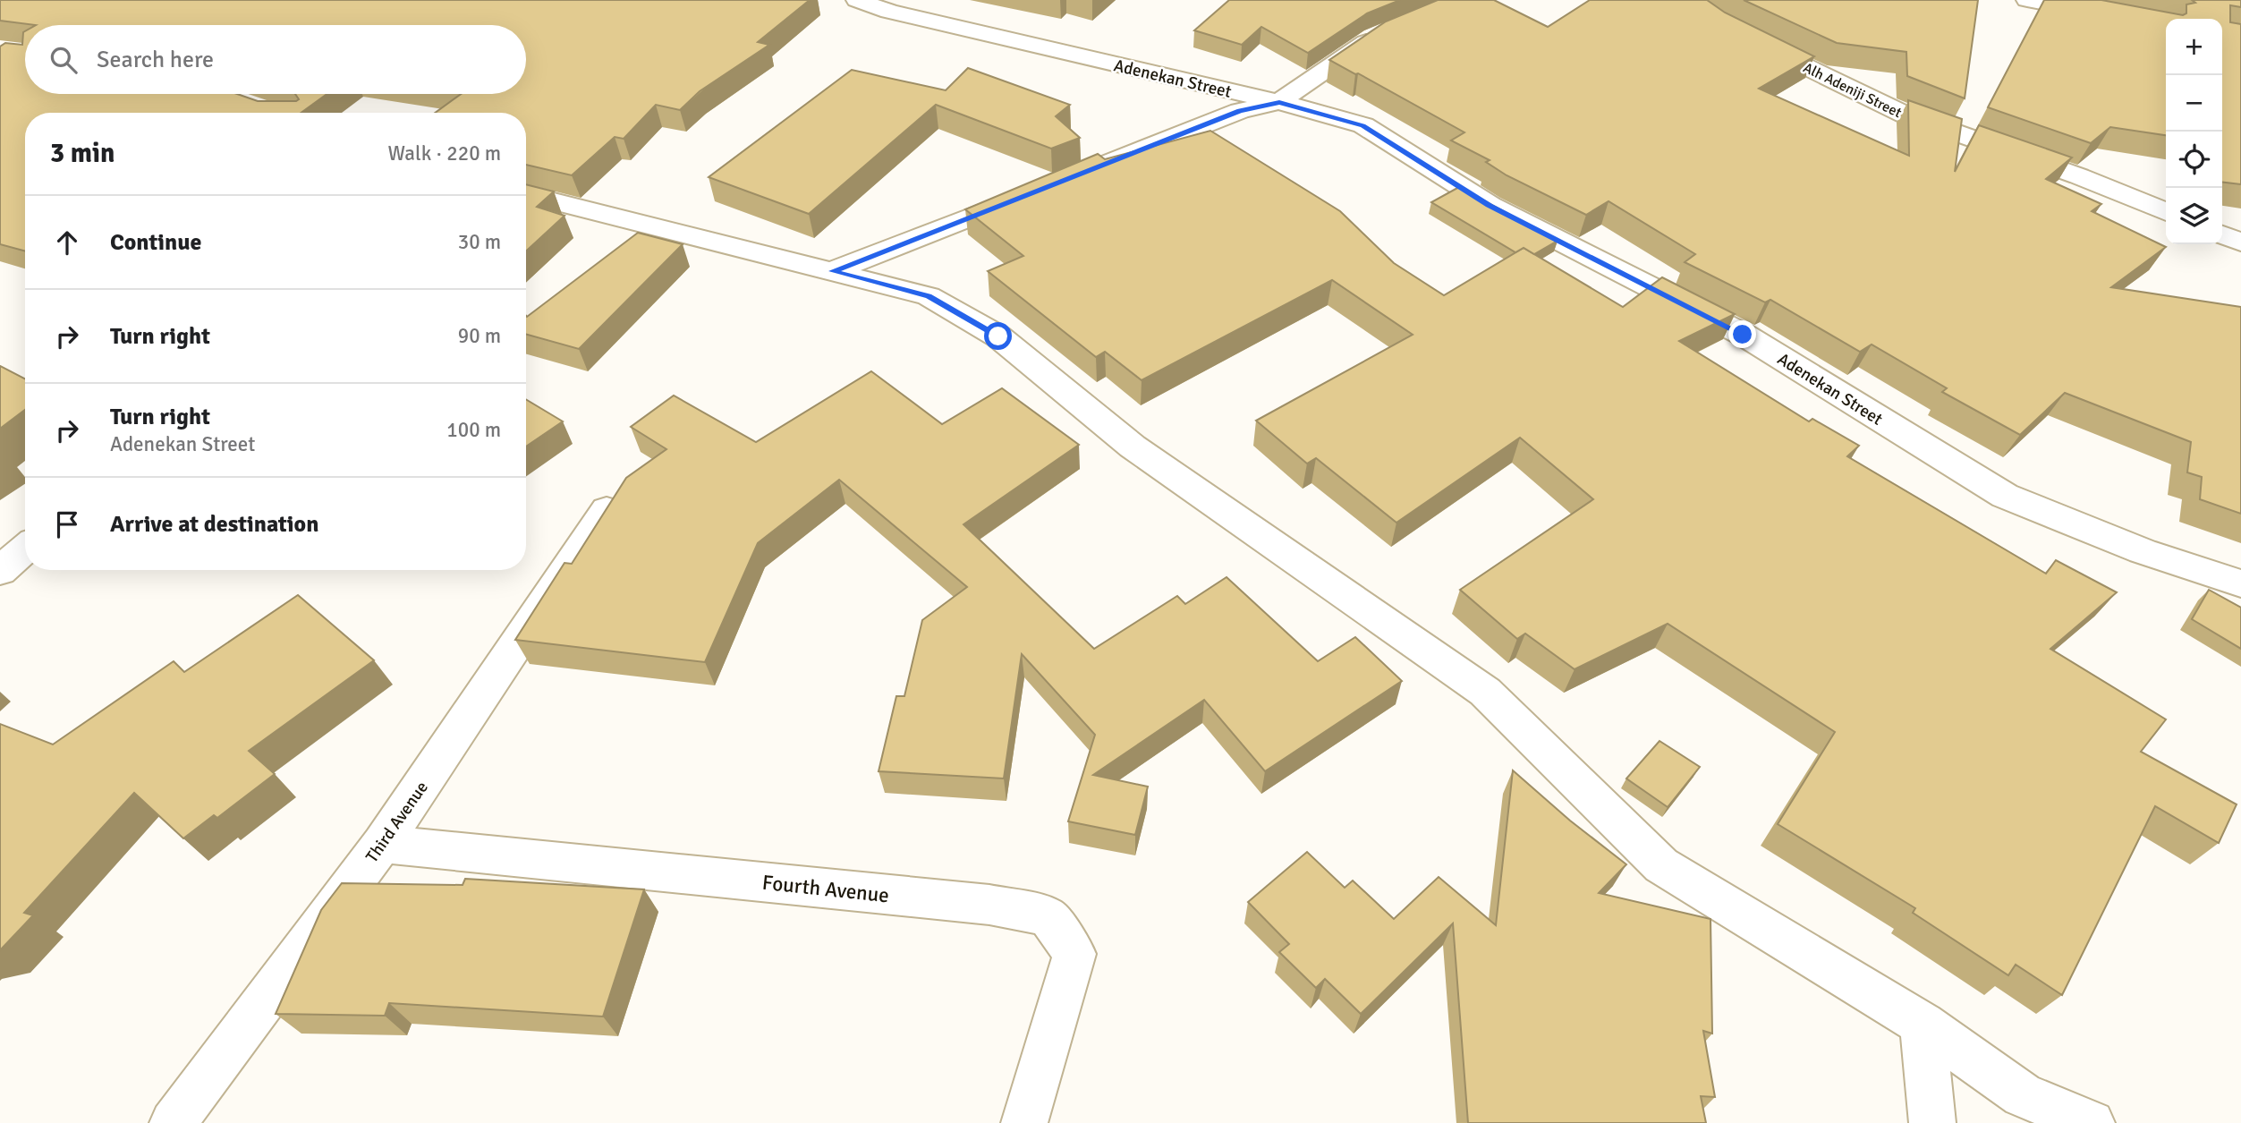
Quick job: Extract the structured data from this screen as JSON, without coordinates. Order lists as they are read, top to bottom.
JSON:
{
  "streets": {
    "street": [
      "Adenekan Street",
      "Alh Adeniji Street",
      "Third Avenue",
      "Fourth Avenue"
    ]
  },
  "crossings": [
    ["Third Avenue", "Fourth Avenue"]
  ],
  "page": {
    "map_buttons": ["+", "−"],
    "search": "Search here",
    "heading": ["3 min", "Walk · 220 m"],
    "list": [
      ["Continue", "30 m"],
      ["Turn right", "90 m"],
      ["Turn right", "Adenekan Street", "100 m"],
      "Arrive at destination"
    ]
  }
}
